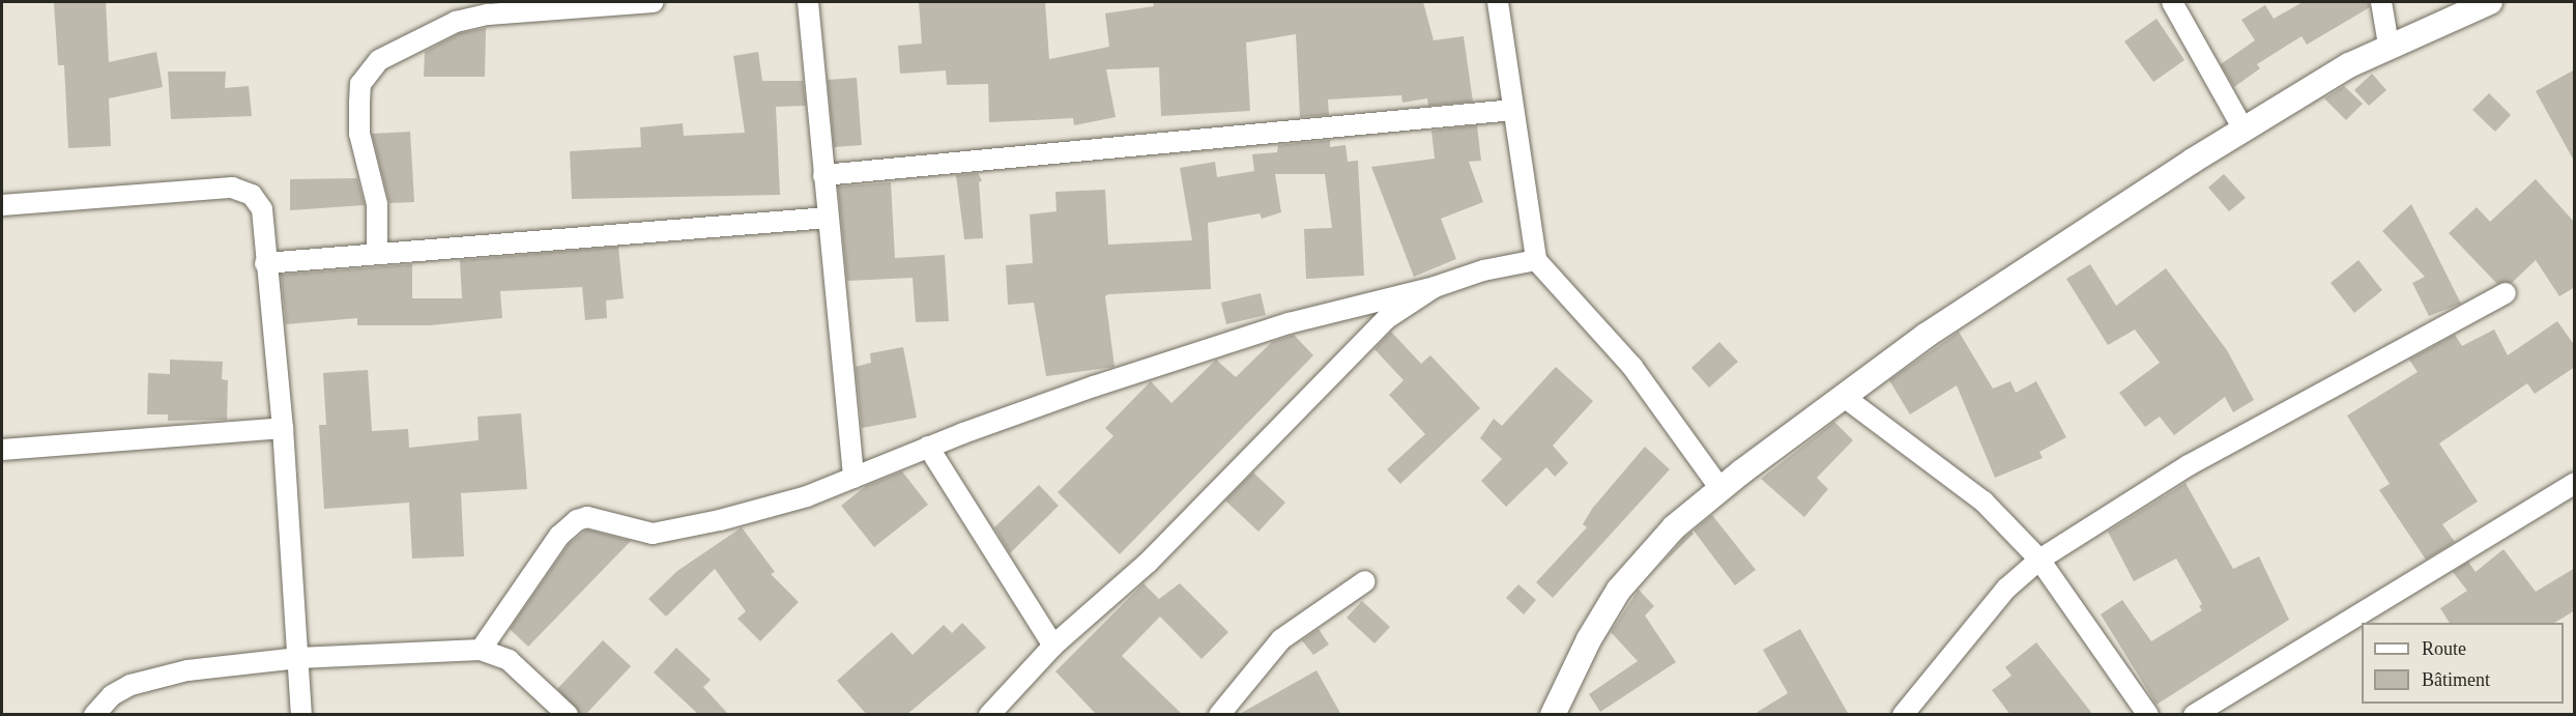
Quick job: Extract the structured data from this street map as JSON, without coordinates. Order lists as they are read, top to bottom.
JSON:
{
  "legend": ["Route", "Bâtiment"]
}
